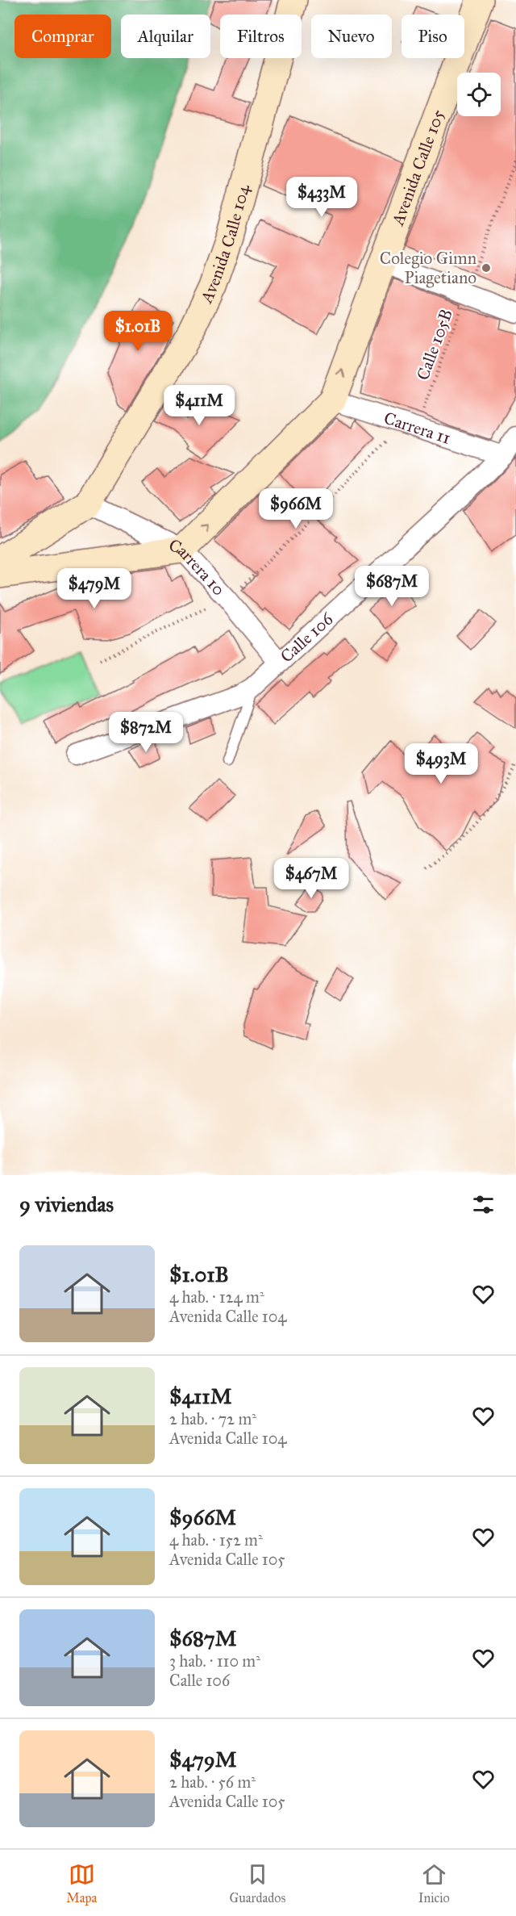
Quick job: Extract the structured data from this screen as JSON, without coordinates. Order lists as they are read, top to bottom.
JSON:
{
  "streets": {
    "main road": ["Avenida Calle 105", "Avenida Calle 104"],
    "street": ["Carrera 11", "Carrera 10", "Calle 106"],
    "path": ["Calle 105B"]
  },
  "crossings": [
    ["Avenida Calle 105", "Carrera 11"],
    ["Avenida Calle 105", "Carrera 10"],
    ["Avenida Calle 104", "Carrera 10"],
    ["Calle 105B", "Carrera 11"],
    ["Calle 105B", "Carrera 10"],
    ["Carrera 11", "Calle 106"],
    ["Carrera 10", "Calle 106"]
  ],
  "one_way": ["Avenida Calle 105"],
  "places": ["Colegio Gimn Piagetiano"],
  "page": {
    "chip": [
      "Comprar",
      "Alquilar",
      "Filtros",
      "Nuevo",
      "Piso"
    ],
    "price": [
      "$433M",
      "$1.01B",
      "$411M",
      "$966M",
      "$687M",
      "$479M",
      "$872M",
      "$493M",
      "$467M"
    ],
    "heading": "9 viviendas",
    "list": [
      {
        "name": "$1.01B",
        "note": "4 hab. · 124 m² · Avenida Calle 104"
      },
      {
        "name": "$411M",
        "note": "2 hab. · 72 m² · Avenida Calle 104"
      },
      {
        "name": "$966M",
        "note": "4 hab. · 152 m² · Avenida Calle 105"
      },
      {
        "name": "$687M",
        "note": "3 hab. · 110 m² · Calle 106"
      },
      {
        "name": "$479M",
        "note": "2 hab. · 56 m² · Avenida Calle 105"
      }
    ],
    "tabs": ["Mapa", "Guardados", "Inicio"]
  }
}
